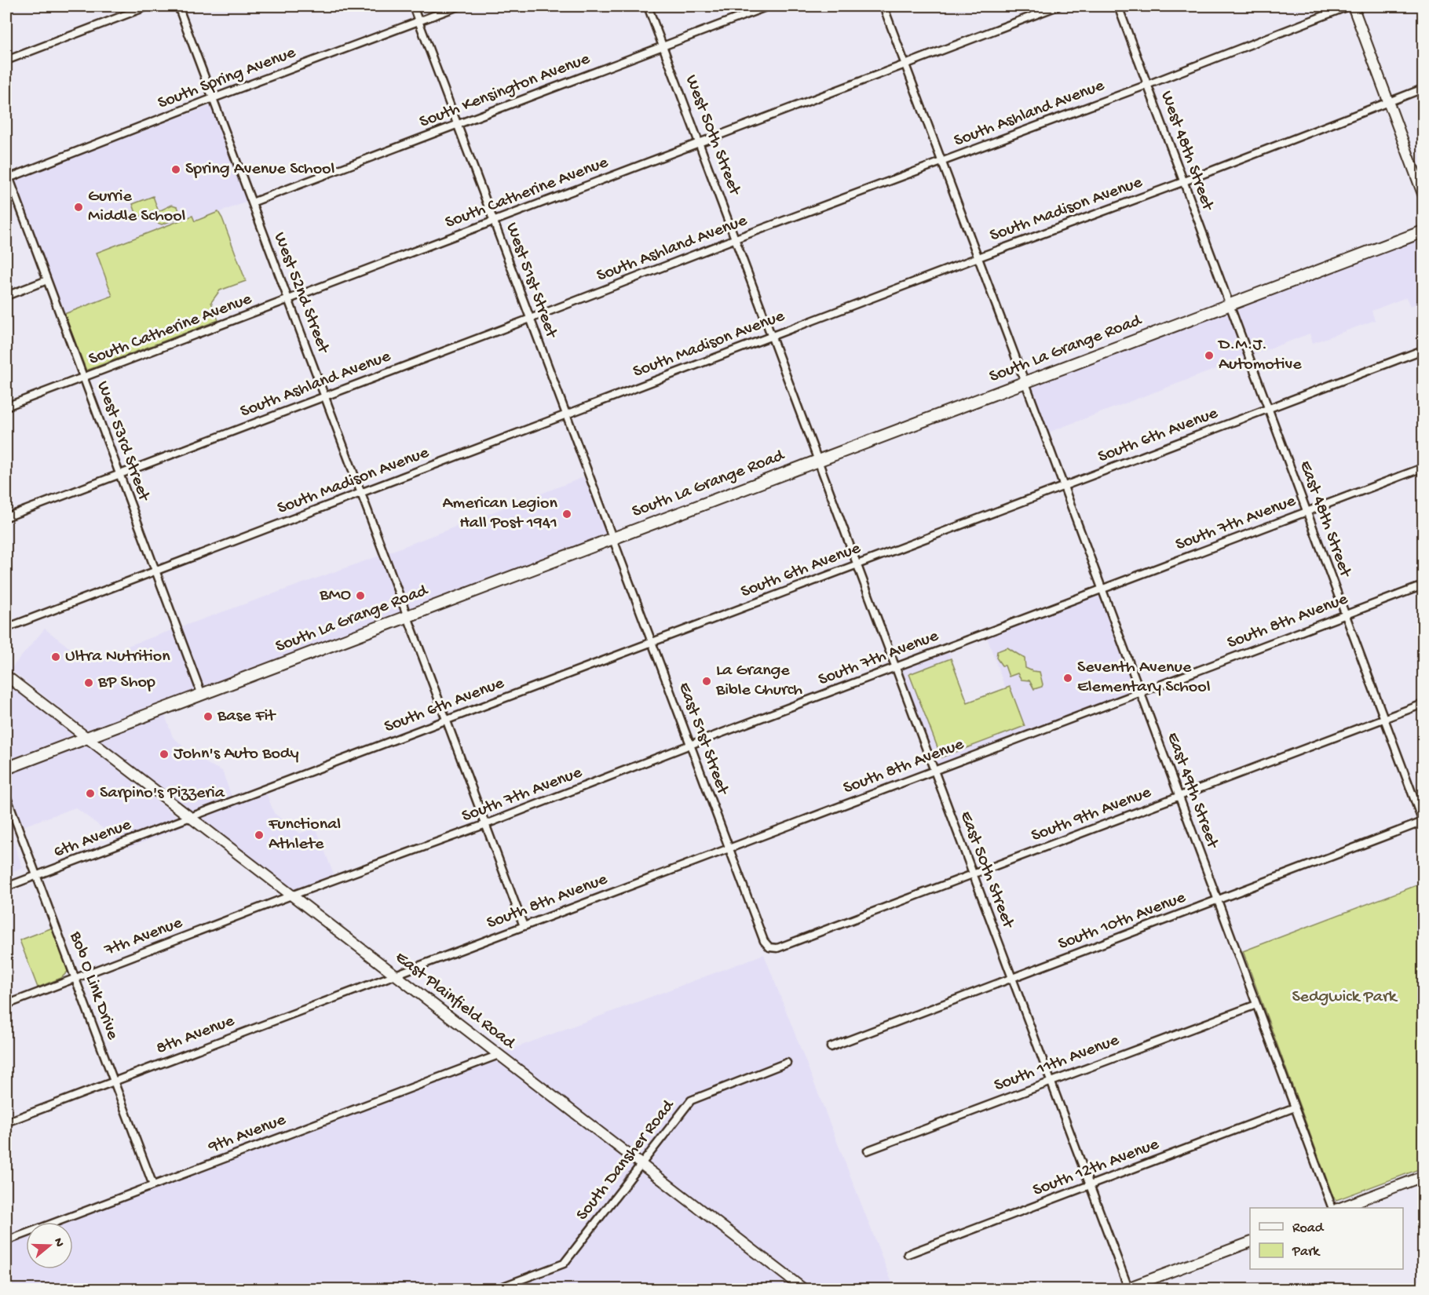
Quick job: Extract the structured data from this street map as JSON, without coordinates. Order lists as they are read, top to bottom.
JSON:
{
  "streets": {
    "main road": ["South La Grange Road", "East Plainfield Road"],
    "street": [
      "South Spring Avenue",
      "South Kensington Avenue",
      "South Ashland Avenue",
      "West 50th Street",
      "West 48th Street",
      "South Catherine Avenue",
      "South Madison Avenue",
      "West 51st Street",
      "West 52nd Street",
      "South 6th Avenue",
      "West 53rd Street",
      "East 48th Street",
      "South 7th Avenue",
      "South 8th Avenue",
      "East 51st Street",
      "East 49th Street",
      "South 9th Avenue",
      "6th Avenue",
      "East 50th Street",
      "South 10th Avenue",
      "7th Avenue",
      "Bob O Link Drive",
      "8th Avenue",
      "South 11th Avenue",
      "9th Avenue",
      "South Dansher Road",
      "South 12th Avenue"
    ]
  },
  "crossings": [
    ["South Spring Avenue", "West 51st Street"],
    ["South Spring Avenue", "West 52nd Street"],
    ["South Spring Avenue", "West 53rd Street"],
    ["South Kensington Avenue", "West 50th Street"],
    ["South Kensington Avenue", "West 51st Street"],
    ["South Kensington Avenue", "West 52nd Street"],
    ["South Ashland Avenue", "West 50th Street"],
    ["South Ashland Avenue", "West 48th Street"],
    ["South Ashland Avenue", "West 51st Street"],
    ["South Ashland Avenue", "West 52nd Street"],
    ["South Ashland Avenue", "West 53rd Street"],
    ["South Ashland Avenue", "East 49th Street"],
    ["West 50th Street", "South Catherine Avenue"],
    ["West 50th Street", "South Madison Avenue"],
    ["West 50th Street", "South La Grange Road"],
    ["West 50th Street", "East 50th Street"],
    ["West 48th Street", "South Madison Avenue"],
    ["West 48th Street", "South La Grange Road"],
    ["West 48th Street", "East 48th Street"],
    ["South Catherine Avenue", "West 51st Street"],
    ["South Catherine Avenue", "West 52nd Street"],
    ["South Catherine Avenue", "West 53rd Street"],
    ["South Catherine Avenue", "East 49th Street"],
    ["South Madison Avenue", "West 51st Street"],
    ["South Madison Avenue", "West 52nd Street"],
    ["South Madison Avenue", "West 53rd Street"],
    ["South Madison Avenue", "East 49th Street"],
    ["West 51st Street", "South La Grange Road"],
    ["West 51st Street", "East 51st Street"],
    ["West 52nd Street", "South La Grange Road"],
    ["West 52nd Street", "South 6th Avenue"],
    ["West 52nd Street", "South 7th Avenue"],
    ["West 52nd Street", "South 8th Avenue"],
    ["South La Grange Road", "West 53rd Street"],
    ["South La Grange Road", "East 48th Street"],
    ["South La Grange Road", "East 51st Street"],
    ["South La Grange Road", "East 49th Street"],
    ["South La Grange Road", "East 50th Street"],
    ["South La Grange Road", "East Plainfield Road"],
    ["South 6th Avenue", "East 48th Street"],
    ["South 6th Avenue", "East 51st Street"],
    ["South 6th Avenue", "East 49th Street"],
    ["South 6th Avenue", "6th Avenue"],
    ["South 6th Avenue", "East 50th Street"],
    ["South 6th Avenue", "East Plainfield Road"],
    ["East 48th Street", "South 7th Avenue"],
    ["East 48th Street", "South 8th Avenue"],
    ["East 48th Street", "South 9th Avenue"],
    ["East 48th Street", "South 10th Avenue"],
    ["South 7th Avenue", "East 51st Street"],
    ["South 7th Avenue", "East 49th Street"],
    ["South 7th Avenue", "East 50th Street"],
    ["South 7th Avenue", "7th Avenue"],
    ["South 7th Avenue", "East Plainfield Road"],
    ["South 8th Avenue", "East 51st Street"],
    ["South 8th Avenue", "East 49th Street"],
    ["South 8th Avenue", "East 50th Street"],
    ["South 8th Avenue", "East Plainfield Road"],
    ["South 8th Avenue", "8th Avenue"],
    ["East 51st Street", "South 9th Avenue"],
    ["East 49th Street", "South 9th Avenue"],
    ["East 49th Street", "South 10th Avenue"],
    ["East 49th Street", "South 11th Avenue"],
    ["East 49th Street", "South 12th Avenue"],
    ["South 9th Avenue", "East 50th Street"],
    ["6th Avenue", "Bob O Link Drive"],
    ["6th Avenue", "East Plainfield Road"],
    ["East 50th Street", "South 10th Avenue"],
    ["East 50th Street", "South 11th Avenue"],
    ["East 50th Street", "South 12th Avenue"],
    ["7th Avenue", "Bob O Link Drive"],
    ["7th Avenue", "East Plainfield Road"],
    ["Bob O Link Drive", "8th Avenue"],
    ["Bob O Link Drive", "9th Avenue"],
    ["East Plainfield Road", "8th Avenue"],
    ["East Plainfield Road", "9th Avenue"],
    ["East Plainfield Road", "South Dansher Road"]
  ],
  "parks": ["Sedgwick Park"],
  "places": [
    "Spring Avenue School",
    "Gurrie Middle School",
    "D.M.J. Automotive",
    "American Legion Hall Post 1941",
    "BMO",
    "Ultra Nutrition",
    "Seventh Avenue Elementary School",
    "La Grange Bible Church",
    "BP Shop",
    "Base Fit",
    "John's Auto Body",
    "Sarpino's Pizzeria",
    "Functional Athlete"
  ],
  "legend": ["Road", "Park"],
  "north": "right"
}
